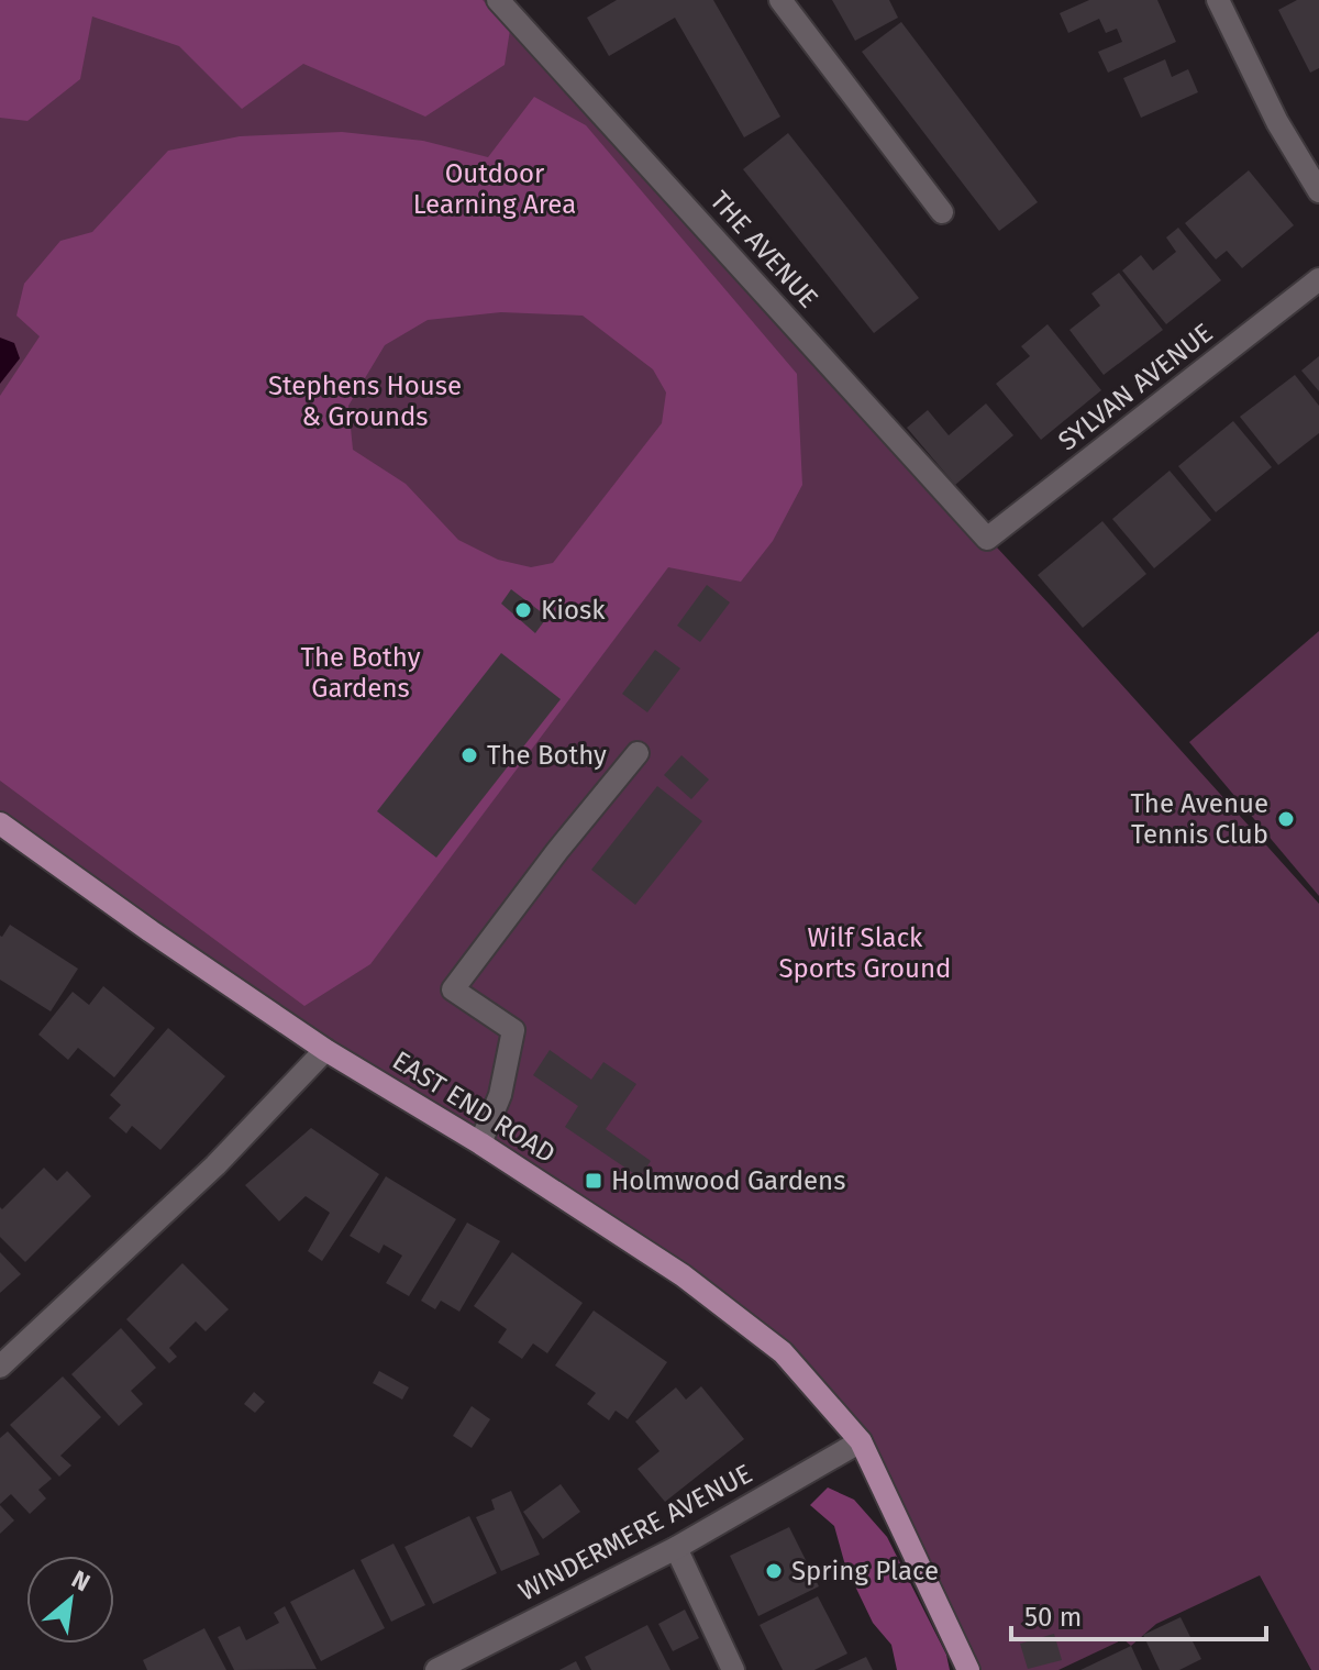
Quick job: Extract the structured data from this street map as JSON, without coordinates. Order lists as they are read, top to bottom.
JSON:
{
  "streets": {
    "main road": ["EAST END ROAD"],
    "street": ["THE AVENUE", "SYLVAN AVENUE", "WINDERMERE AVENUE"]
  },
  "crossings": [
    ["THE AVENUE", "SYLVAN AVENUE"],
    ["EAST END ROAD", "WINDERMERE AVENUE"]
  ],
  "parks": [
    "Outdoor Learning Area",
    "Stephens House & Grounds",
    "The Bothy Gardens",
    "Wilf Slack Sports Ground"
  ],
  "places": {
    "other": [
      "Kiosk",
      "The Bothy",
      "The Avenue Tennis Club",
      "Spring Place"
    ],
    "transit": ["Holmwood Gardens"]
  },
  "scale_bar": "50 m",
  "north": "top right"
}
